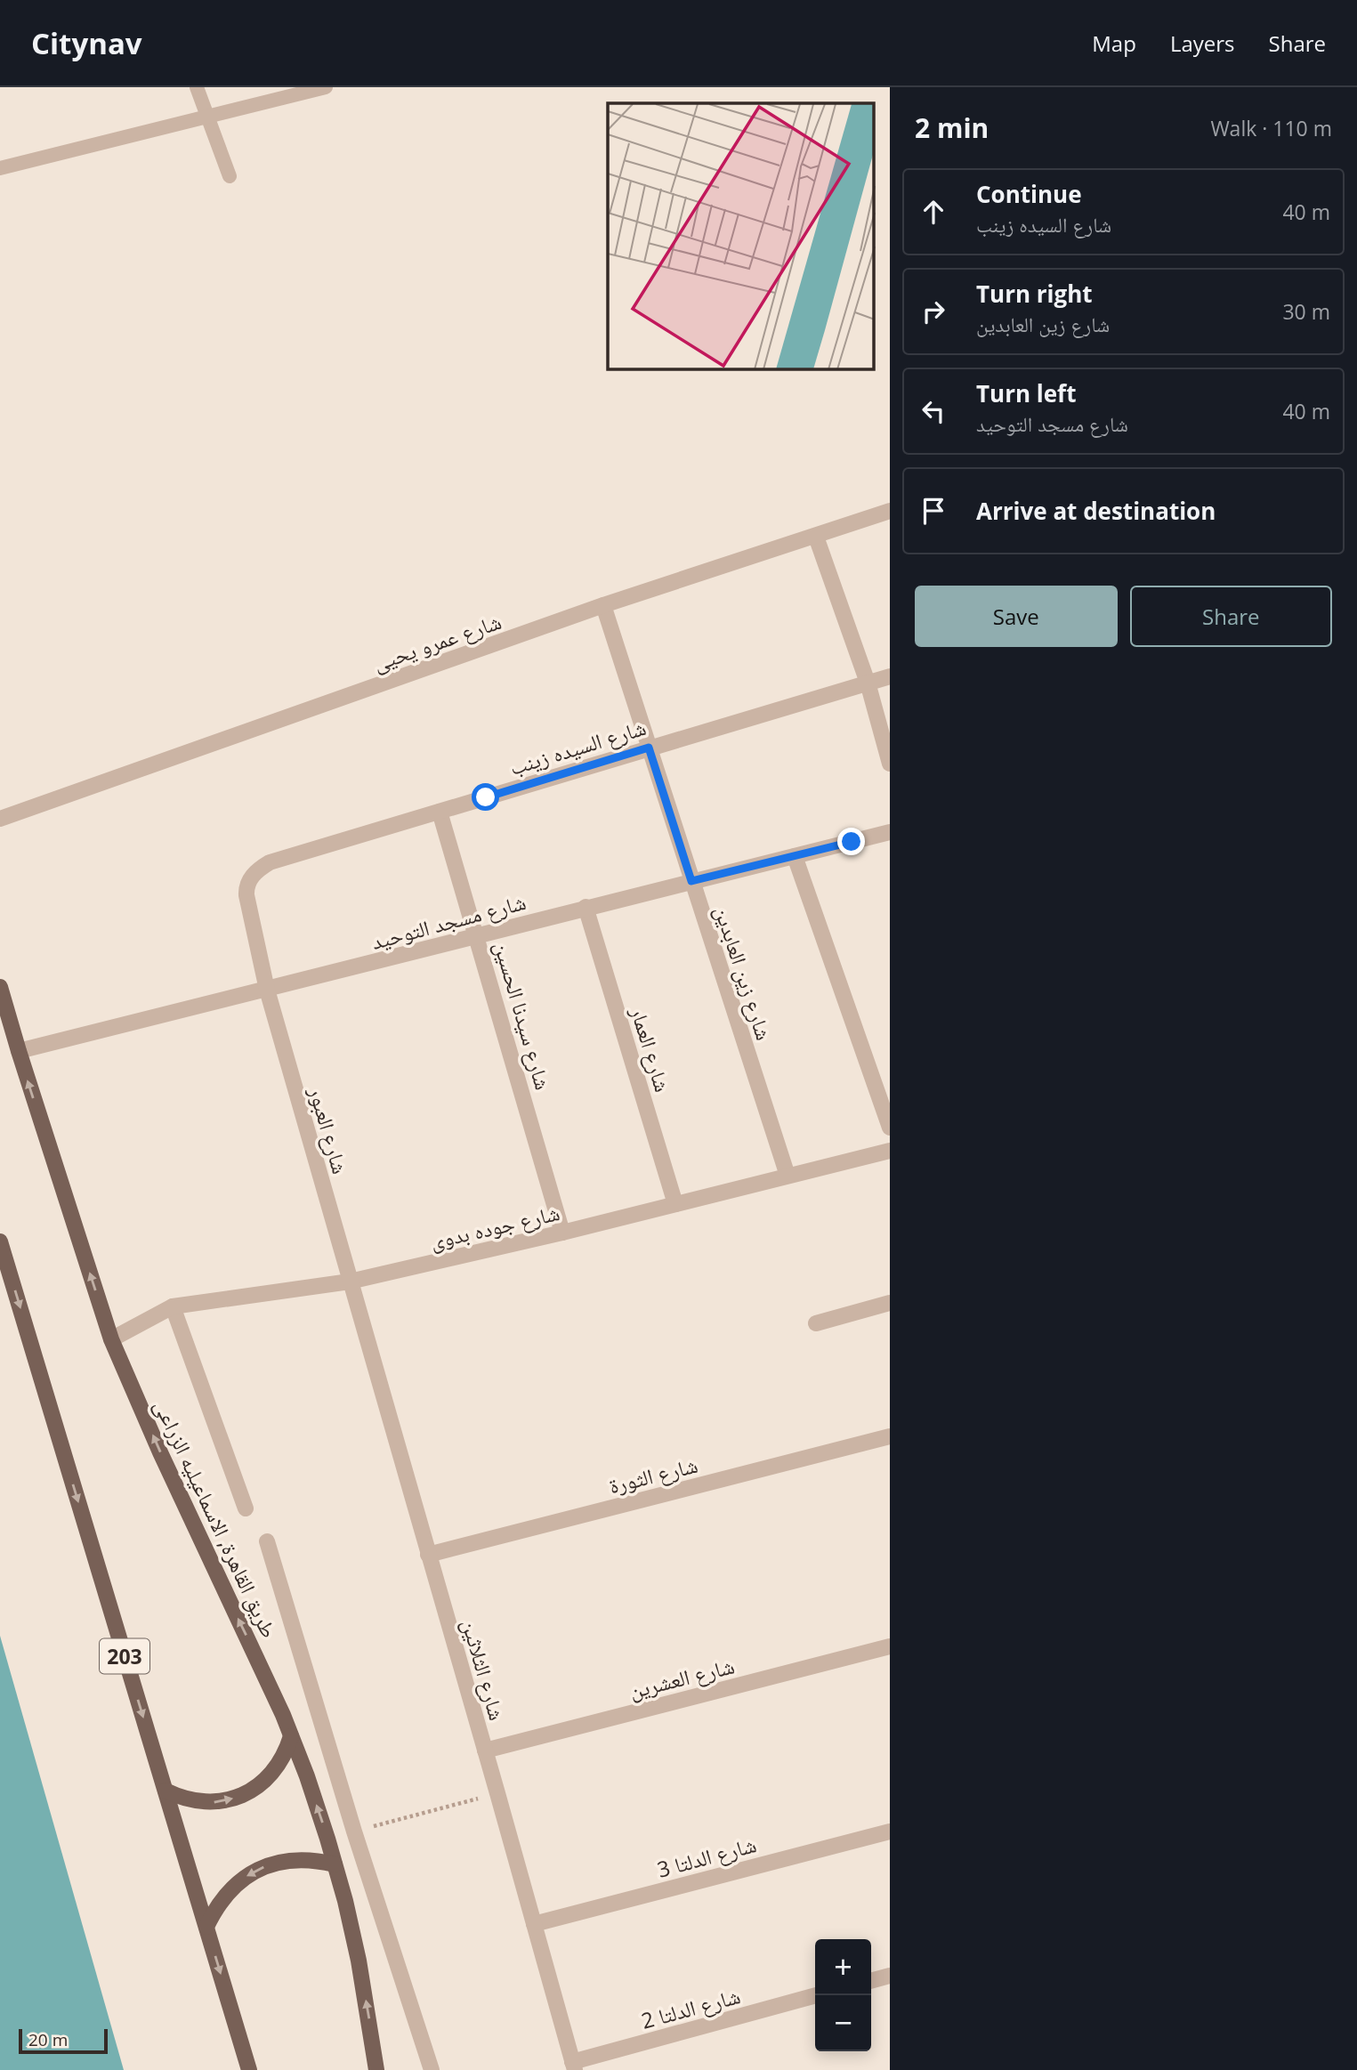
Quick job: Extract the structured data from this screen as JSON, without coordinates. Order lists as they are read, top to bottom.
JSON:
{
  "streets": {
    "main road": ["طريق القاهرة, الاسماعيليه الزراعى", "203"],
    "street": [
      "شارع عمرو يحيى",
      "شارع السيده زينب",
      "شارع مسجد التوحيد",
      "شارع زين العابدين",
      "شارع سيدنا الحسين",
      "شارع العمار",
      "شارع العبور",
      "شارع جوده بدوى",
      "شارع الثورة",
      "شارع الثلاثين",
      "شارع العشرين",
      "شارع الدلتا 3",
      "شارع الدلتا 2"
    ]
  },
  "crossings": [
    ["شارع عمرو يحيى", "شارع زين العابدين"],
    ["شارع السيده زينب", "شارع مسجد التوحيد"],
    ["شارع السيده زينب", "شارع زين العابدين"],
    ["شارع السيده زينب", "شارع سيدنا الحسين"],
    ["شارع السيده زينب", "شارع العبور"],
    ["شارع مسجد التوحيد", "شارع زين العابدين"],
    ["شارع مسجد التوحيد", "شارع سيدنا الحسين"],
    ["شارع مسجد التوحيد", "شارع العمار"],
    ["شارع مسجد التوحيد", "شارع العبور"],
    ["شارع مسجد التوحيد", "طريق القاهرة, الاسماعيليه الزراعى"],
    ["شارع زين العابدين", "شارع جوده بدوى"],
    ["شارع سيدنا الحسين", "شارع جوده بدوى"],
    ["شارع العمار", "شارع جوده بدوى"],
    ["شارع العبور", "شارع جوده بدوى"],
    ["شارع العبور", "شارع الثلاثين"],
    ["شارع جوده بدوى", "طريق القاهرة, الاسماعيليه الزراعى"],
    ["شارع جوده بدوى", "شارع الثلاثين"],
    ["شارع الثورة", "شارع الثلاثين"],
    ["شارع الثلاثين", "شارع العشرين"],
    ["شارع الثلاثين", "شارع الدلتا 3"],
    ["شارع الثلاثين", "شارع الدلتا 2"]
  ],
  "scale_bar": "20 m",
  "page": {
    "header": "Citynav",
    "nav": ["Map", "Layers", "Share"],
    "heading": ["2 min", "Walk · 110 m"],
    "list": [
      ["Continue", "شارع السيده زينب", "40 m"],
      ["Turn right", "شارع زين العابدين", "30 m"],
      ["Turn left", "شارع مسجد التوحيد", "40 m"],
      "Arrive at destination"
    ],
    "buttons": ["Save", "Share"],
    "map_buttons": ["+", "−"],
    "scale": "20 m"
  }
}
